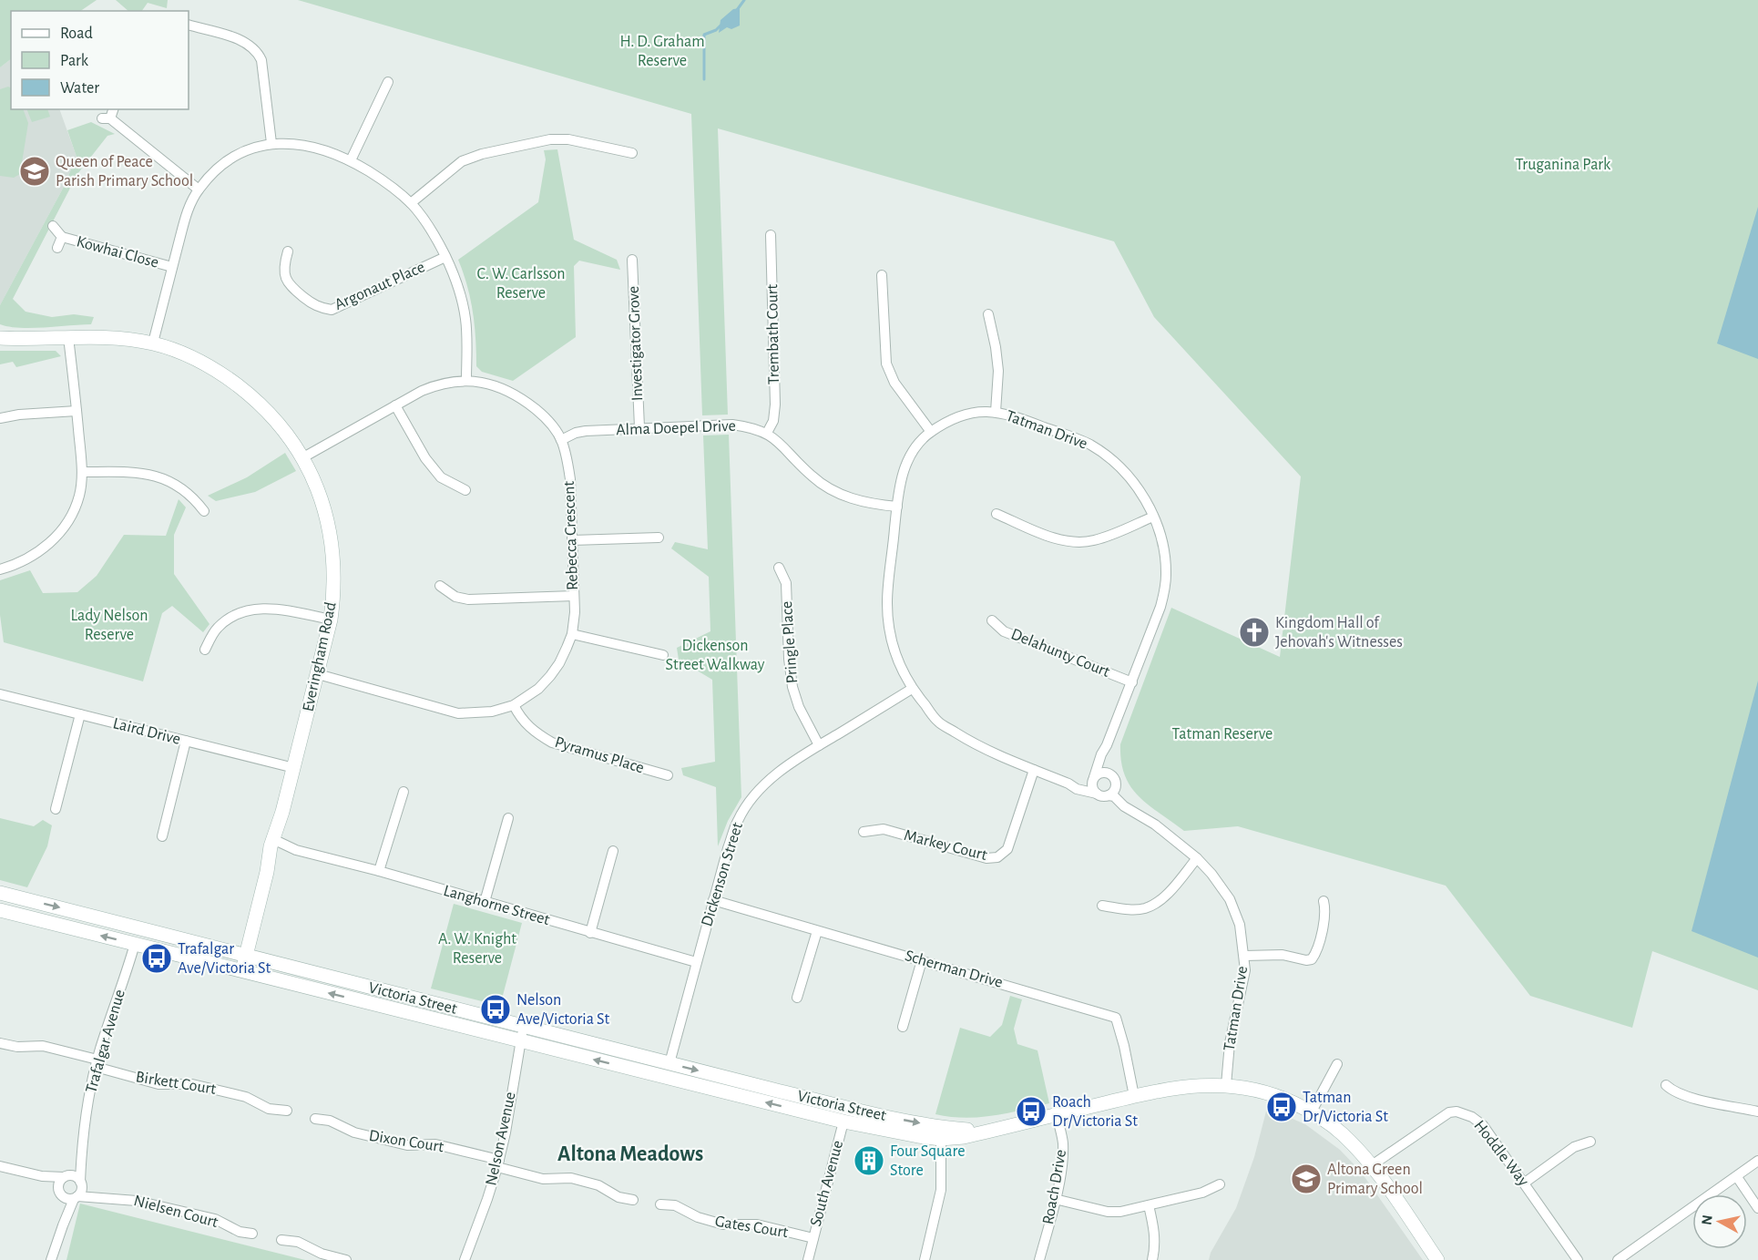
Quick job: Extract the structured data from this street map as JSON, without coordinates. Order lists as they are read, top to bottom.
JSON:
{
  "streets": {
    "street": [
      "Kowhai Close",
      "Argonaut Place",
      "Trembath Court",
      "Investigator Grove",
      "Alma Doepel Drive",
      "Tatman Drive",
      "Rebecca Crescent",
      "Pringle Place",
      "Delahunty Court",
      "Everingham Road",
      "Laird Drive",
      "Pyramus Place",
      "Markey Court",
      "Dickenson Street",
      "Langhorne Street",
      "Scherman Drive",
      "Victoria Street",
      "Trafalgar Avenue",
      "Birkett Court",
      "Nelson Avenue",
      "Dixon Court",
      "Hoddle Way",
      "South Avenue",
      "Roach Drive",
      "Nielsen Court",
      "Gates Court"
    ]
  },
  "crossings": [
    ["Trembath Court", "Alma Doepel Drive"],
    ["Investigator Grove", "Alma Doepel Drive"],
    ["Alma Doepel Drive", "Tatman Drive"],
    ["Alma Doepel Drive", "Rebecca Crescent"],
    ["Tatman Drive", "Delahunty Court"],
    ["Tatman Drive", "Markey Court"],
    ["Tatman Drive", "Dickenson Street"],
    ["Tatman Drive", "Victoria Street"],
    ["Rebecca Crescent", "Everingham Road"],
    ["Rebecca Crescent", "Pyramus Place"],
    ["Pringle Place", "Dickenson Street"],
    ["Everingham Road", "Laird Drive"],
    ["Everingham Road", "Langhorne Street"],
    ["Everingham Road", "Victoria Street"],
    ["Dickenson Street", "Langhorne Street"],
    ["Dickenson Street", "Scherman Drive"],
    ["Dickenson Street", "Victoria Street"],
    ["Scherman Drive", "Victoria Street"],
    ["Victoria Street", "Trafalgar Avenue"],
    ["Victoria Street", "Nelson Avenue"],
    ["Victoria Street", "Hoddle Way"],
    ["Victoria Street", "South Avenue"],
    ["Victoria Street", "Roach Drive"],
    ["Trafalgar Avenue", "Birkett Court"],
    ["Trafalgar Avenue", "Nielsen Court"],
    ["Nelson Avenue", "Dixon Court"],
    ["South Avenue", "Gates Court"]
  ],
  "districts": ["Altona Meadows"],
  "parks": [
    "H. D. Graham Reserve",
    "Truganina Park",
    "C. W. Carlsson Reserve",
    "Lady Nelson Reserve",
    "Dickenson Street Walkway",
    "Tatman Reserve",
    "A. W. Knight Reserve"
  ],
  "places": {
    "school or university": ["Queen of Peace Parish Primary School", "Altona Green Primary School"],
    "church": ["Kingdom Hall of Jehovah's Witnesses"],
    "bus stop": [
      "Trafalgar Ave/Victoria St",
      "Nelson Ave/Victoria St",
      "Tatman Dr/Victoria St",
      "Roach Dr/Victoria St"
    ],
    "building": ["Four Square Store"]
  },
  "legend": ["Road", "Park", "Water"],
  "north": "left"
}
